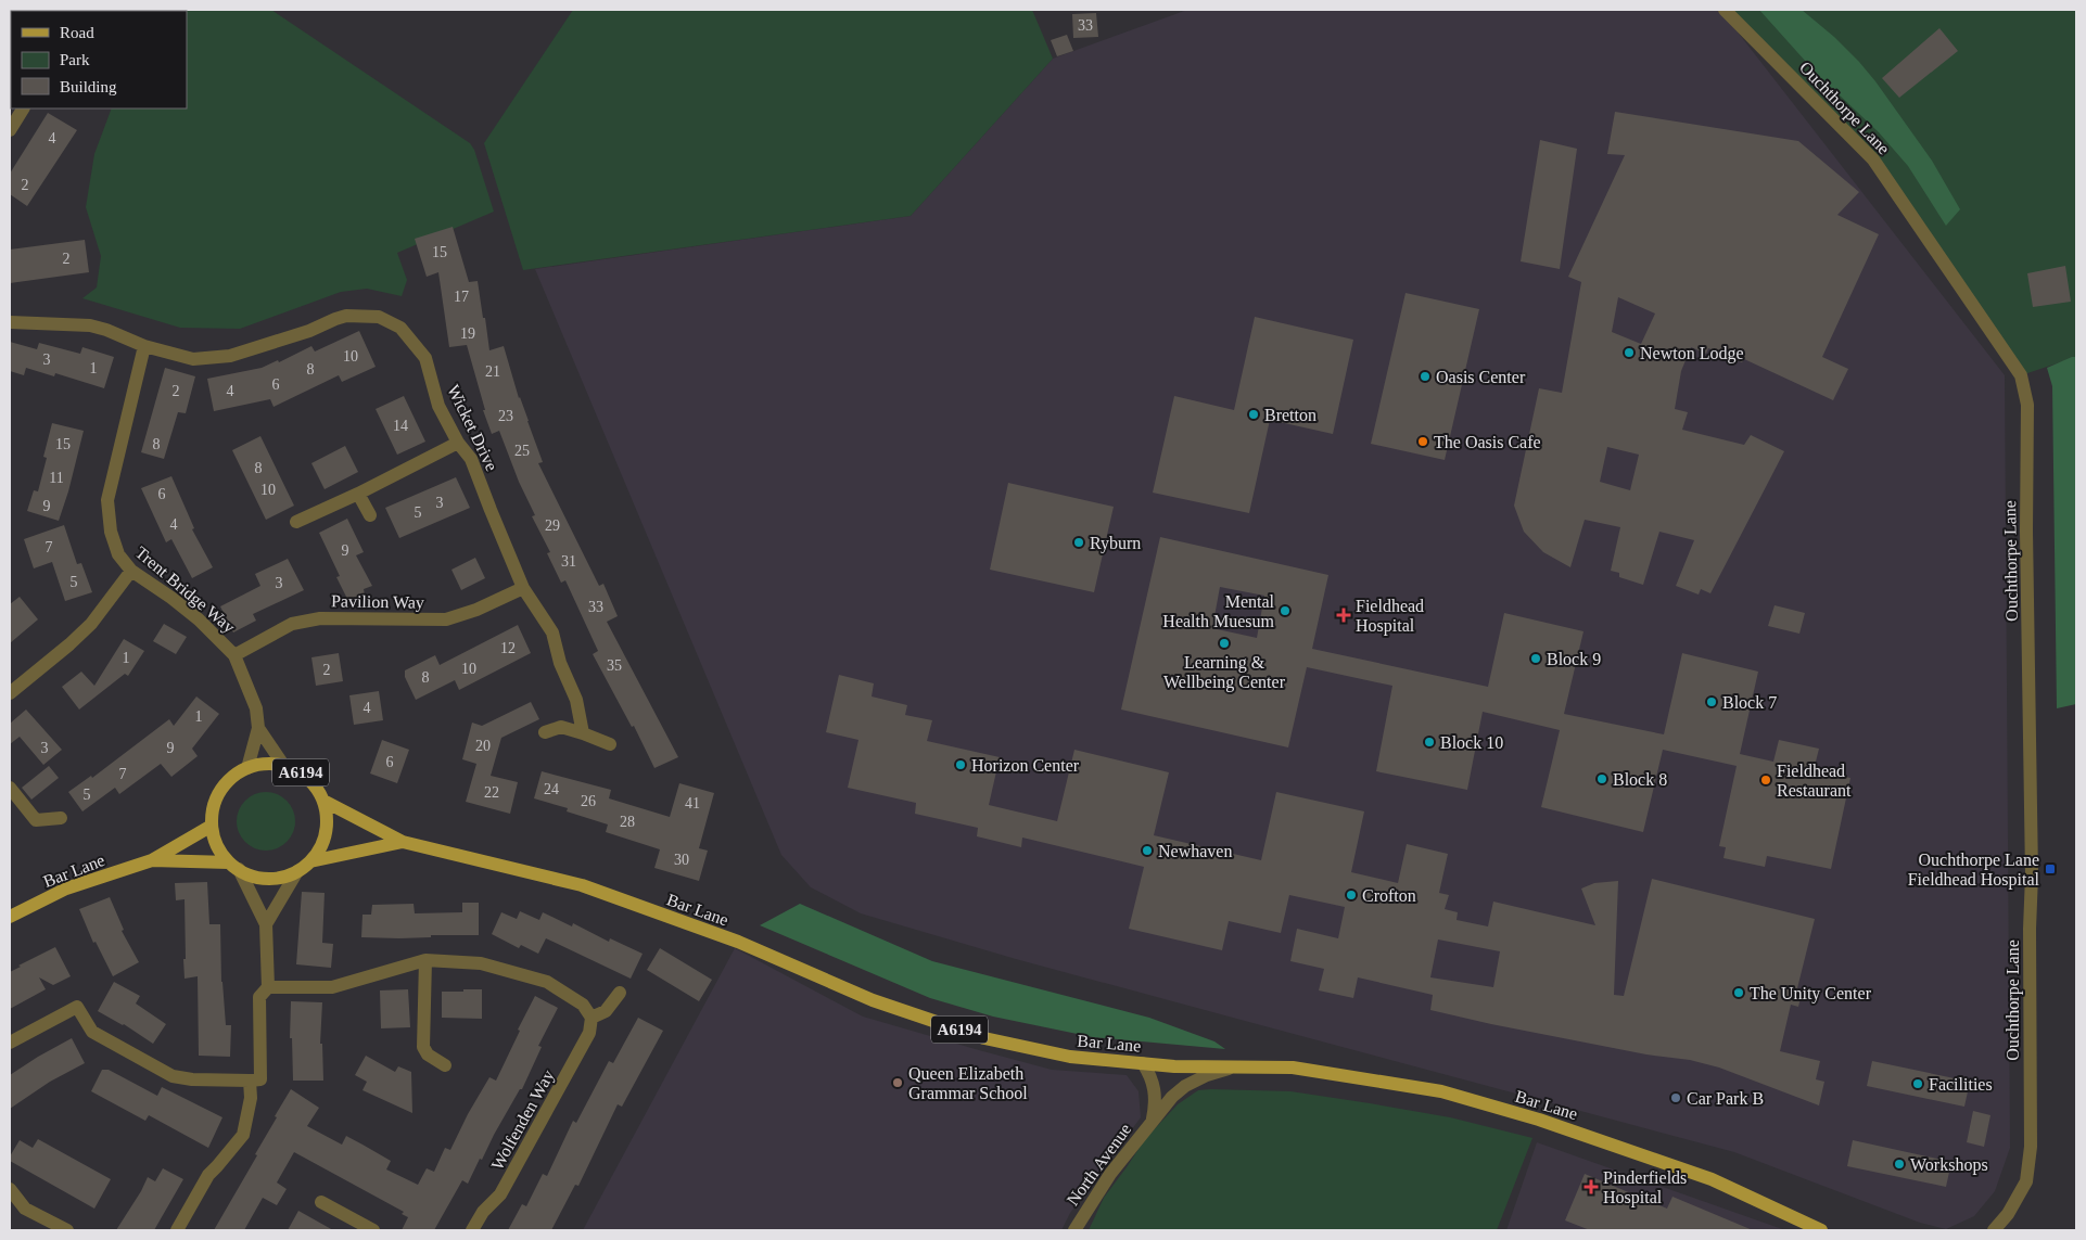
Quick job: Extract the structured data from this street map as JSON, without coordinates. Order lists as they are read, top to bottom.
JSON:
{
  "streets": {
    "main road": ["A6194", "Bar Lane"],
    "street": [
      "Ouchthorpe Lane",
      "Wicket Drive",
      "Trent Bridge Way",
      "Pavilion Way",
      "Wolfenden Way",
      "North Avenue"
    ]
  },
  "crossings": [
    ["Wicket Drive", "Trent Bridge Way"],
    ["Wicket Drive", "Pavilion Way"],
    ["Trent Bridge Way", "Pavilion Way"],
    ["Trent Bridge Way", "A6194"],
    ["Trent Bridge Way", "Bar Lane"],
    ["A6194", "Bar Lane"],
    ["Bar Lane", "North Avenue"]
  ],
  "places": {
    "other": [
      "Newton Lodge",
      "Oasis Center",
      "Bretton",
      "The Oasis Cafe",
      "Ryburn",
      "Mental Health Muesum",
      "Learning & Wellbeing Center",
      "Block 9",
      "Block 7",
      "Block 10",
      "Horizon Center",
      "Block 8",
      "Fieldhead Restaurant",
      "Newhaven",
      "Crofton",
      "The Unity Center",
      "Queen Elizabeth Grammar School",
      "Facilities",
      "Car Park B",
      "Workshops"
    ],
    "health": ["Fieldhead Hospital", "Pinderfields Hospital"],
    "transit": ["Ouchthorpe Lane Fieldhead Hospital"]
  },
  "house_numbers": [
    "33",
    "4",
    "2",
    "15",
    "2",
    "17",
    "19",
    "10",
    "3",
    "1",
    "8",
    "21",
    "6",
    "2",
    "4",
    "23",
    "14",
    "15",
    "8",
    "25",
    "8",
    "11",
    "10",
    "6",
    "3",
    "9",
    "5",
    "4",
    "29",
    "7",
    "9",
    "31",
    "5",
    "3",
    "33",
    "12",
    "1",
    "35",
    "10",
    "2",
    "8",
    "4",
    "1",
    "20",
    "3",
    "9",
    "6",
    "7",
    "24",
    "22",
    "5",
    "26",
    "41",
    "28",
    "30"
  ],
  "legend": ["Road", "Park", "Building"]
}
